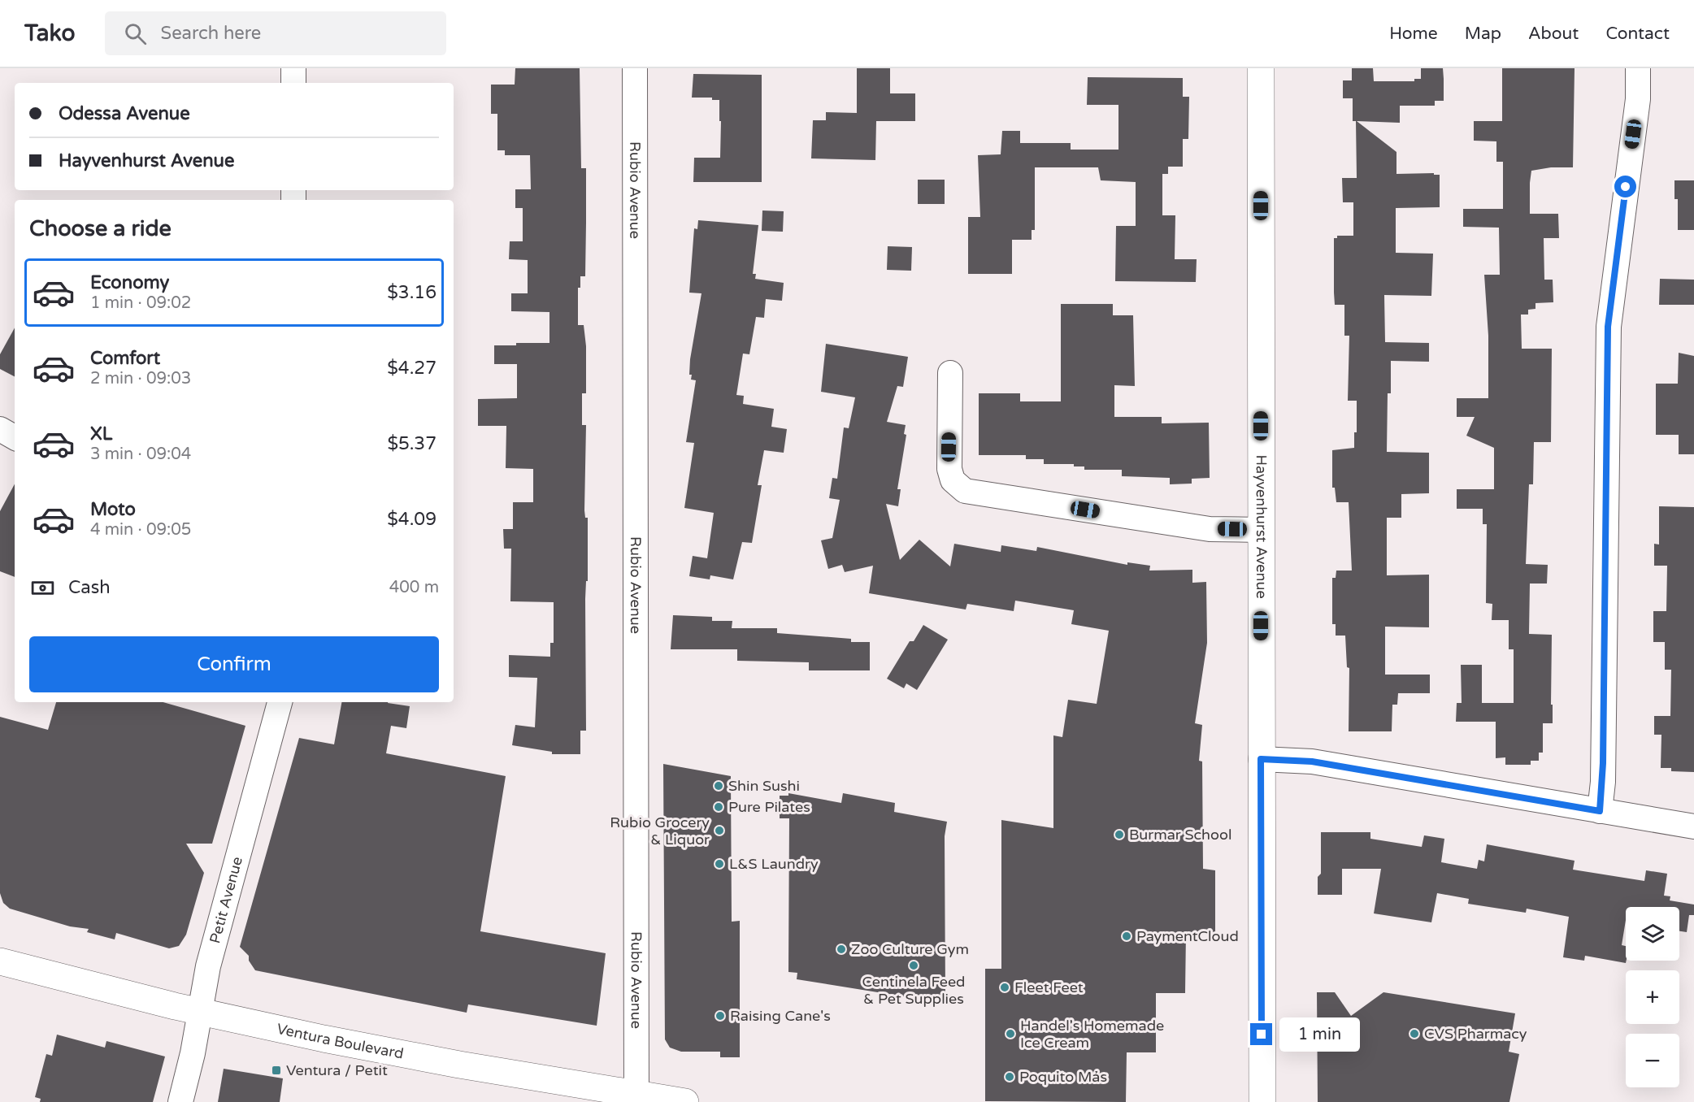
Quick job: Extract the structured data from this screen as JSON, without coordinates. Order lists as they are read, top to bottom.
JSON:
{
  "streets": {
    "main road": ["Hayvenhurst Avenue", "Ventura Boulevard"],
    "street": ["Rubio Avenue", "Petit Avenue"]
  },
  "crossings": [
    ["Rubio Avenue", "Ventura Boulevard"],
    ["Petit Avenue", "Ventura Boulevard"]
  ],
  "places": {
    "other": [
      "Shin Sushi",
      "Pure Pilates",
      "Rubio Grocery & Liquor",
      "Burmar School",
      "L&S Laundry",
      "PaymentCloud",
      "Zoo Culture Gym",
      "Centinela Feed & Pet Supplies",
      "Fleet Feet",
      "Raising Cane's",
      "Handel's Homemade Ice Cream",
      "CVS Pharmacy",
      "Poquito Más"
    ],
    "transit": ["Ventura / Petit"]
  },
  "page": {
    "header": "Tako",
    "search": "Search here",
    "nav": [
      "Home",
      "Map",
      "About",
      "Contact"
    ],
    "banner": ["Odessa Avenue", "Hayvenhurst Avenue"],
    "heading": "Choose a ride",
    "list": [
      {
        "name": "Economy",
        "note": "1 min · 09:02",
        "value": "$3.16"
      },
      {
        "name": "Comfort",
        "note": "2 min · 09:03",
        "value": "$4.27"
      },
      {
        "name": "XL",
        "note": "3 min · 09:04",
        "value": "$5.37"
      },
      {
        "name": "Moto",
        "note": "4 min · 09:05",
        "value": "$4.09"
      }
    ],
    "pay": ["Cash", "400 m"],
    "buttons": "Confirm",
    "map_buttons": ["+", "−"],
    "bubble": "1 min"
  }
}
